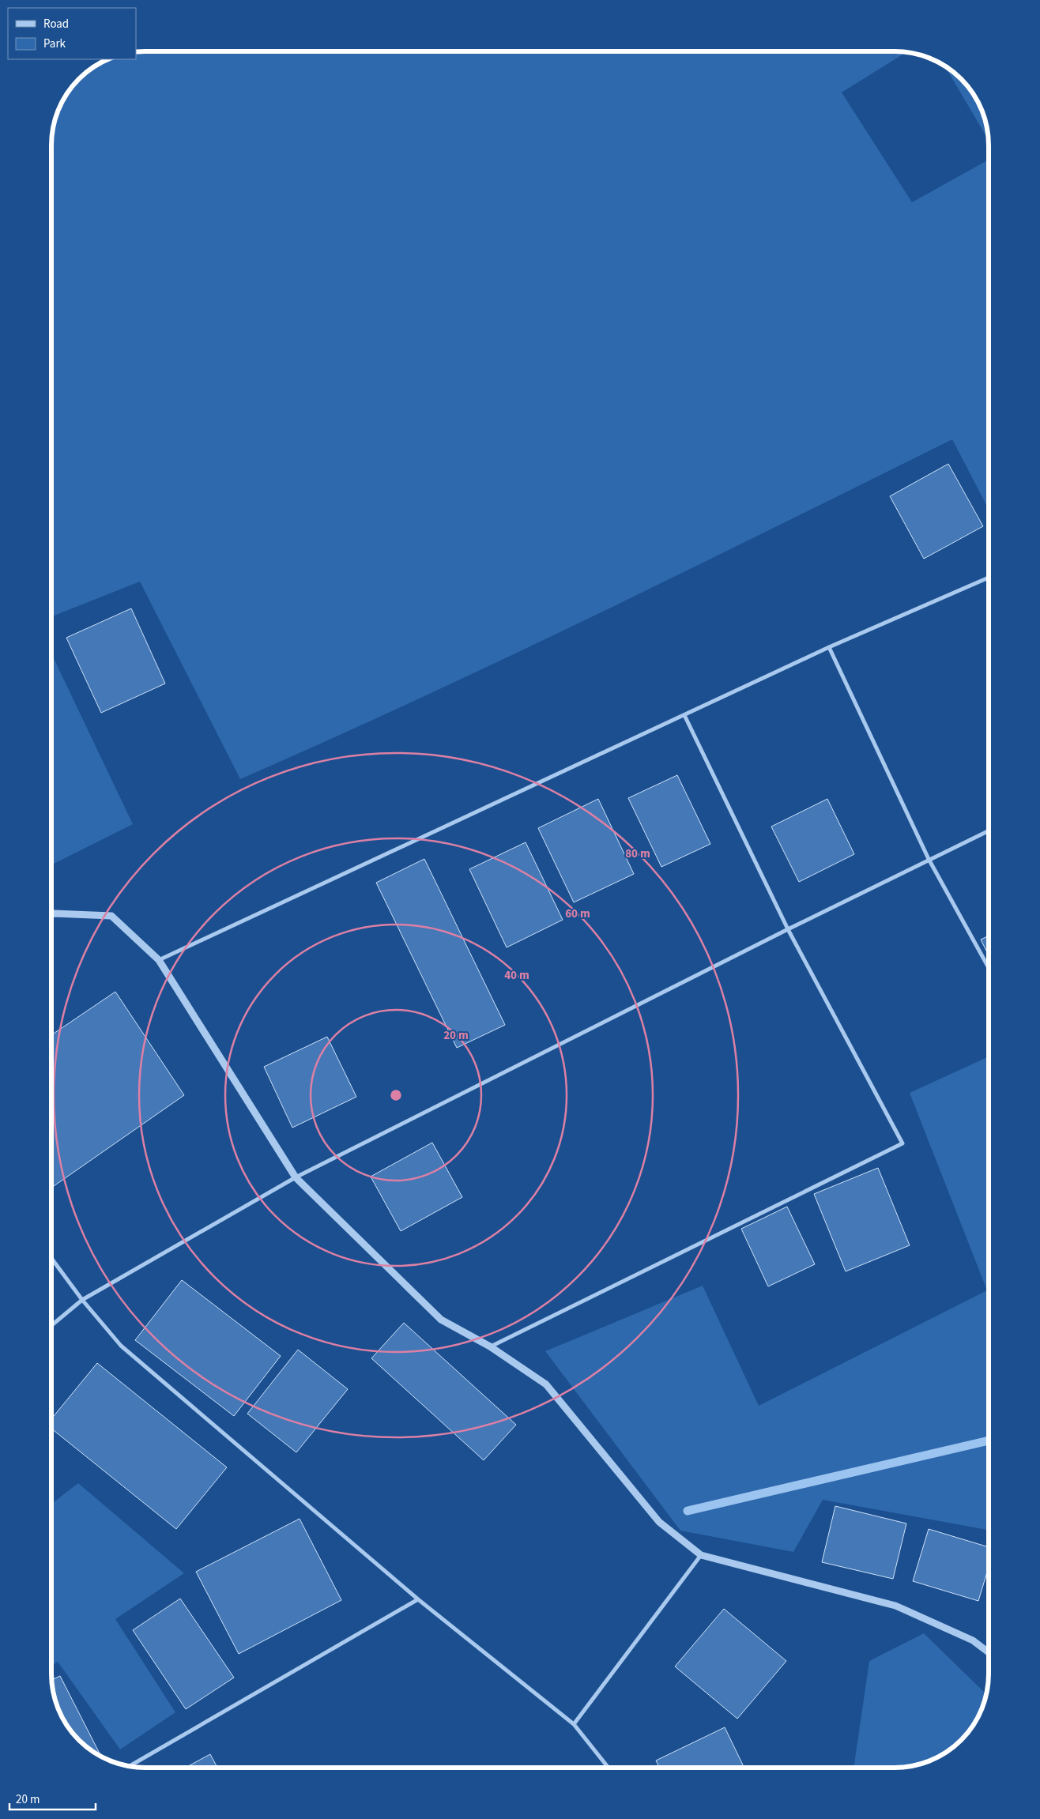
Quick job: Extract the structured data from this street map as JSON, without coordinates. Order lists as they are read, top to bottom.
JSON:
{
  "legend": ["Road", "Park"],
  "scale_bar": "20 m",
  "rings": [
    "80 m",
    "60 m",
    "40 m",
    "20 m"
  ]
}
